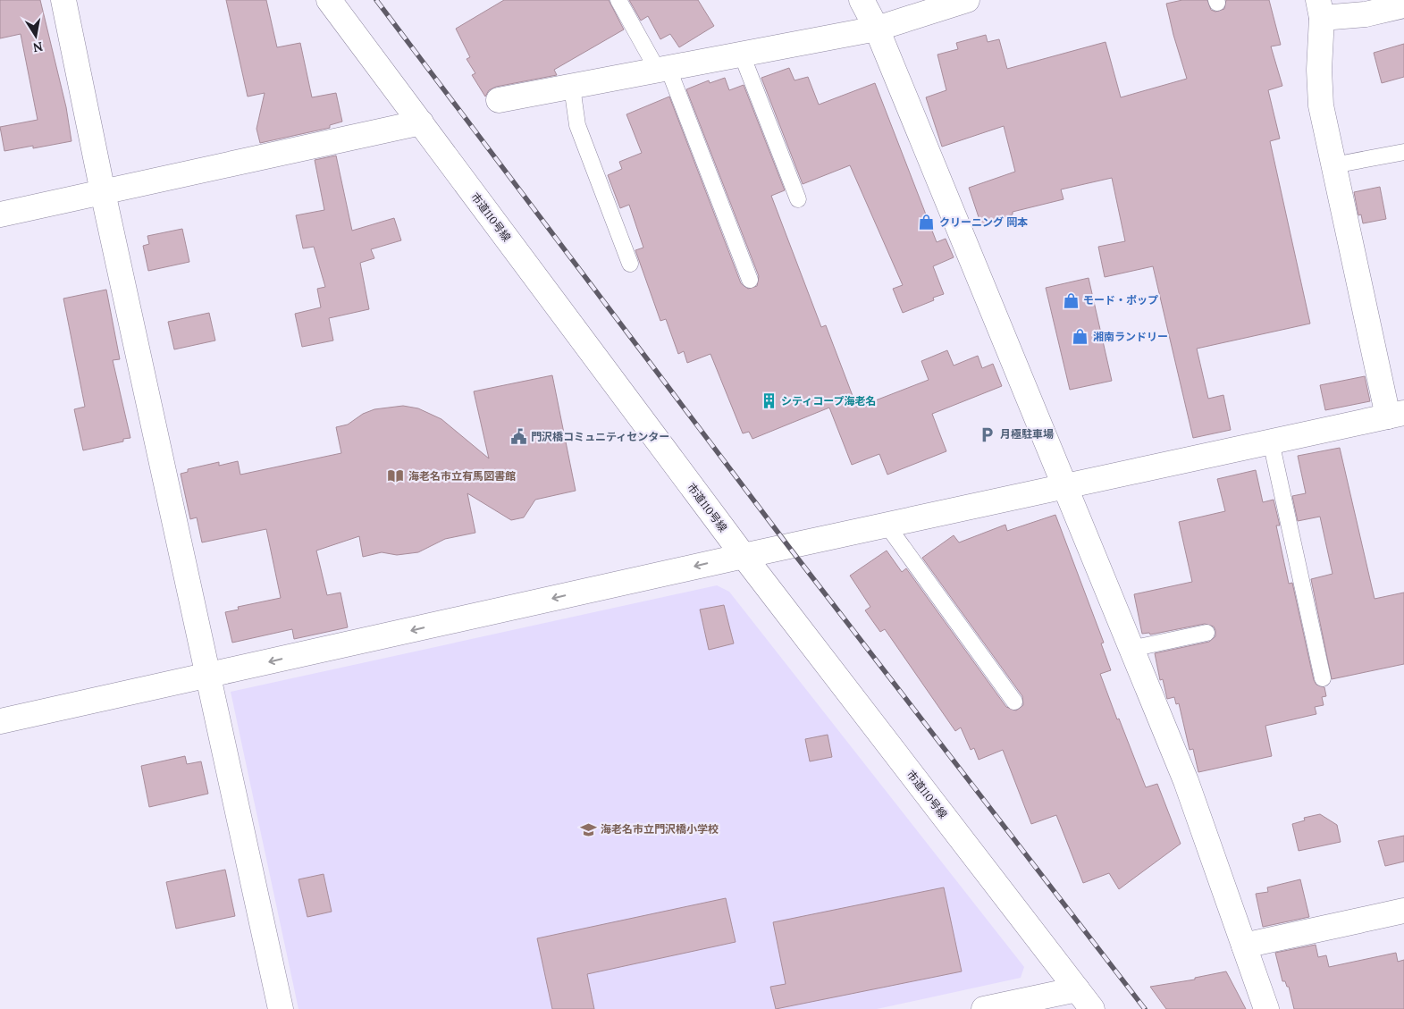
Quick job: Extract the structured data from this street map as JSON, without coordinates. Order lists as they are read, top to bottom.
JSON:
{
  "streets": {
    "street": ["市道110号線"]
  },
  "places": {
    "shop": ["クリーニング 岡本", "モード・ポップ", "湘南ランドリー"],
    "building": ["シティコープ海老名"],
    "parking": ["月極駐車場"],
    "public building": ["門沢橋コミュニティセンター"],
    "library": ["海老名市立有馬図書館"],
    "school or university": ["海老名市立門沢橋小学校"]
  },
  "north": "bottom"
}
